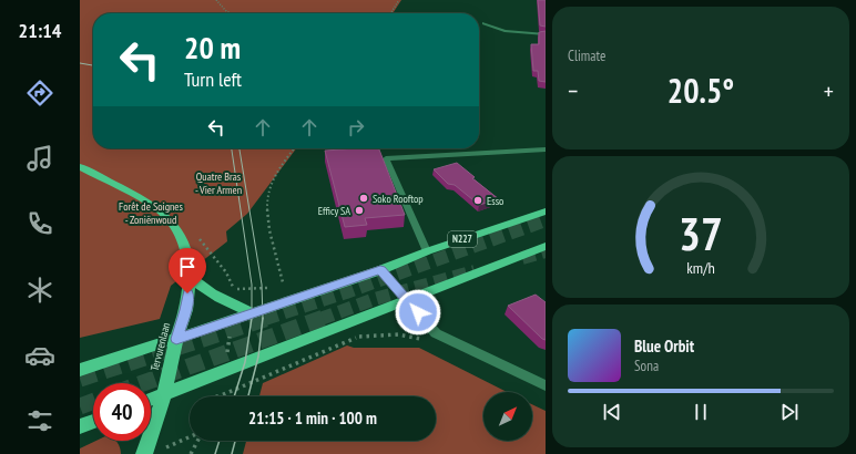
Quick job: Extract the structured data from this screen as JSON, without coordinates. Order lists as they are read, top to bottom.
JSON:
{
  "streets": {
    "main road": ["N227", "Tervurenlaan"]
  },
  "crossings": [
    ["N227", "Tervurenlaan"]
  ],
  "parks": ["Quatre Bras - Vier Armen", "Forêt de Soignes - Zoniënwoud"],
  "places": ["Soko Rooftop", "Esso", "Efficy SA"],
  "north": "top right",
  "page": {
    "tabs": "21:14",
    "tile": "Climate",
    "turn": ["20 m", "Turn left"],
    "heat": ["−", "20.5°", "+"],
    "song": ["Blue Orbit", "Sona"],
    "limit": "40",
    "trip": "21:15 · 1 min · 100 m",
    "gauge": ["37", "km/h"]
  }
}
